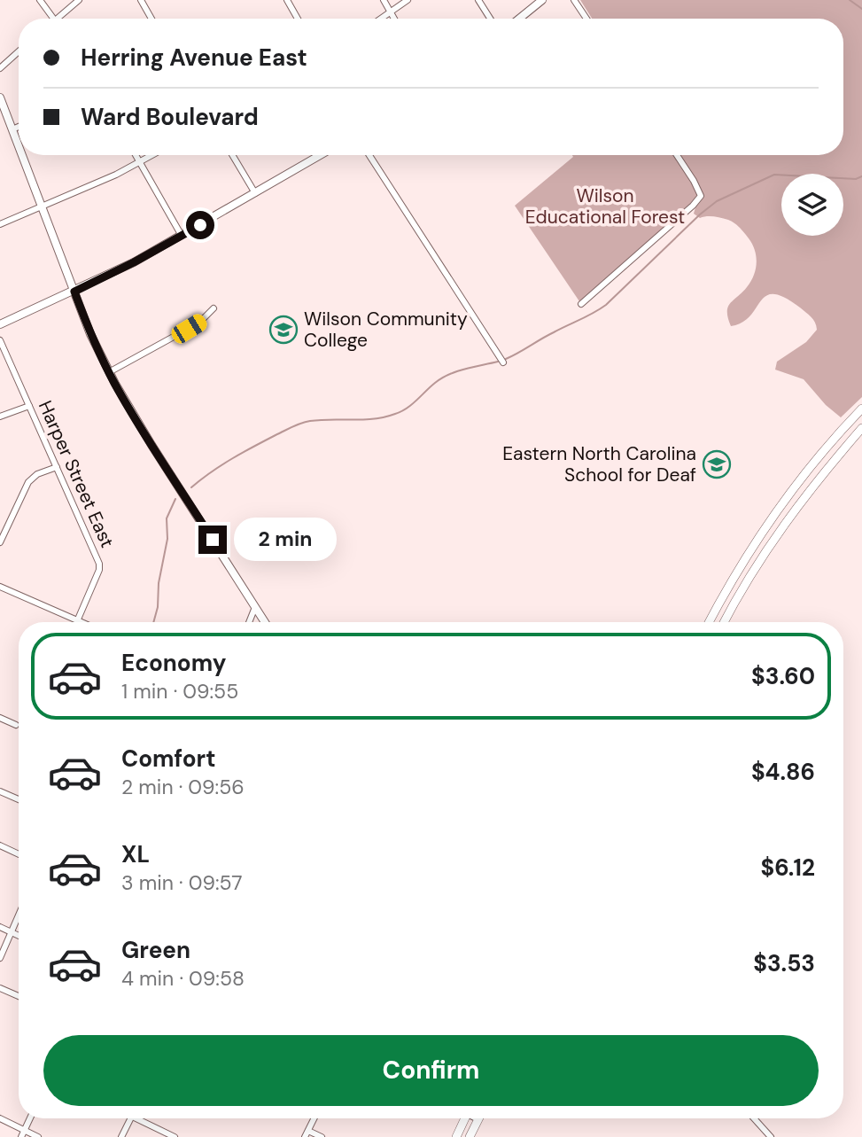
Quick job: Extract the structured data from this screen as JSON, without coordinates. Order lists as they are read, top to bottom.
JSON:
{
  "streets": {
    "street": ["Harper Street East"]
  },
  "parks": ["Wilson Educational Forest"],
  "places": {
    "school or university": ["Wilson Community College", "Eastern North Carolina School for Deaf"]
  },
  "page": {
    "banner": ["Herring Avenue East", "Ward Boulevard"],
    "bubble": "2 min",
    "list": [
      {
        "name": "Economy",
        "note": "1 min · 09:55",
        "value": "$3.60"
      },
      {
        "name": "Comfort",
        "note": "2 min · 09:56",
        "value": "$4.86"
      },
      {
        "name": "XL",
        "note": "3 min · 09:57",
        "value": "$6.12"
      },
      {
        "name": "Green",
        "note": "4 min · 09:58",
        "value": "$3.53"
      }
    ],
    "buttons": "Confirm"
  }
}
